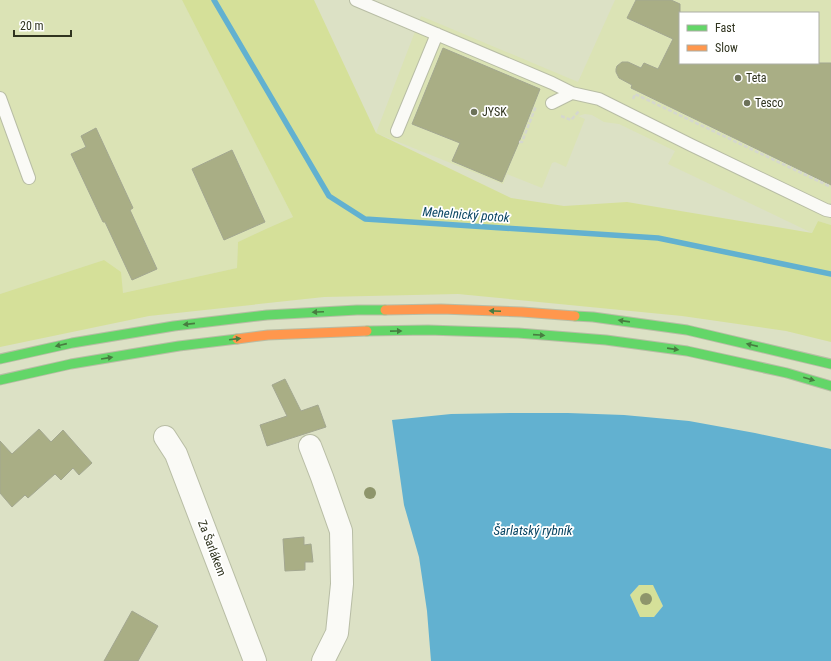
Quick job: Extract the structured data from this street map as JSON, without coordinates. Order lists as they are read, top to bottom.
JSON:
{
  "streets": {
    "street": ["Za Šarlákem"]
  },
  "water": ["Mehelnický potok", "Šarlatský rybník"],
  "places": ["Teta", "Tesco", "JYSK"],
  "legend": ["Fast", "Slow"],
  "scale_bar": "20 m"
}
